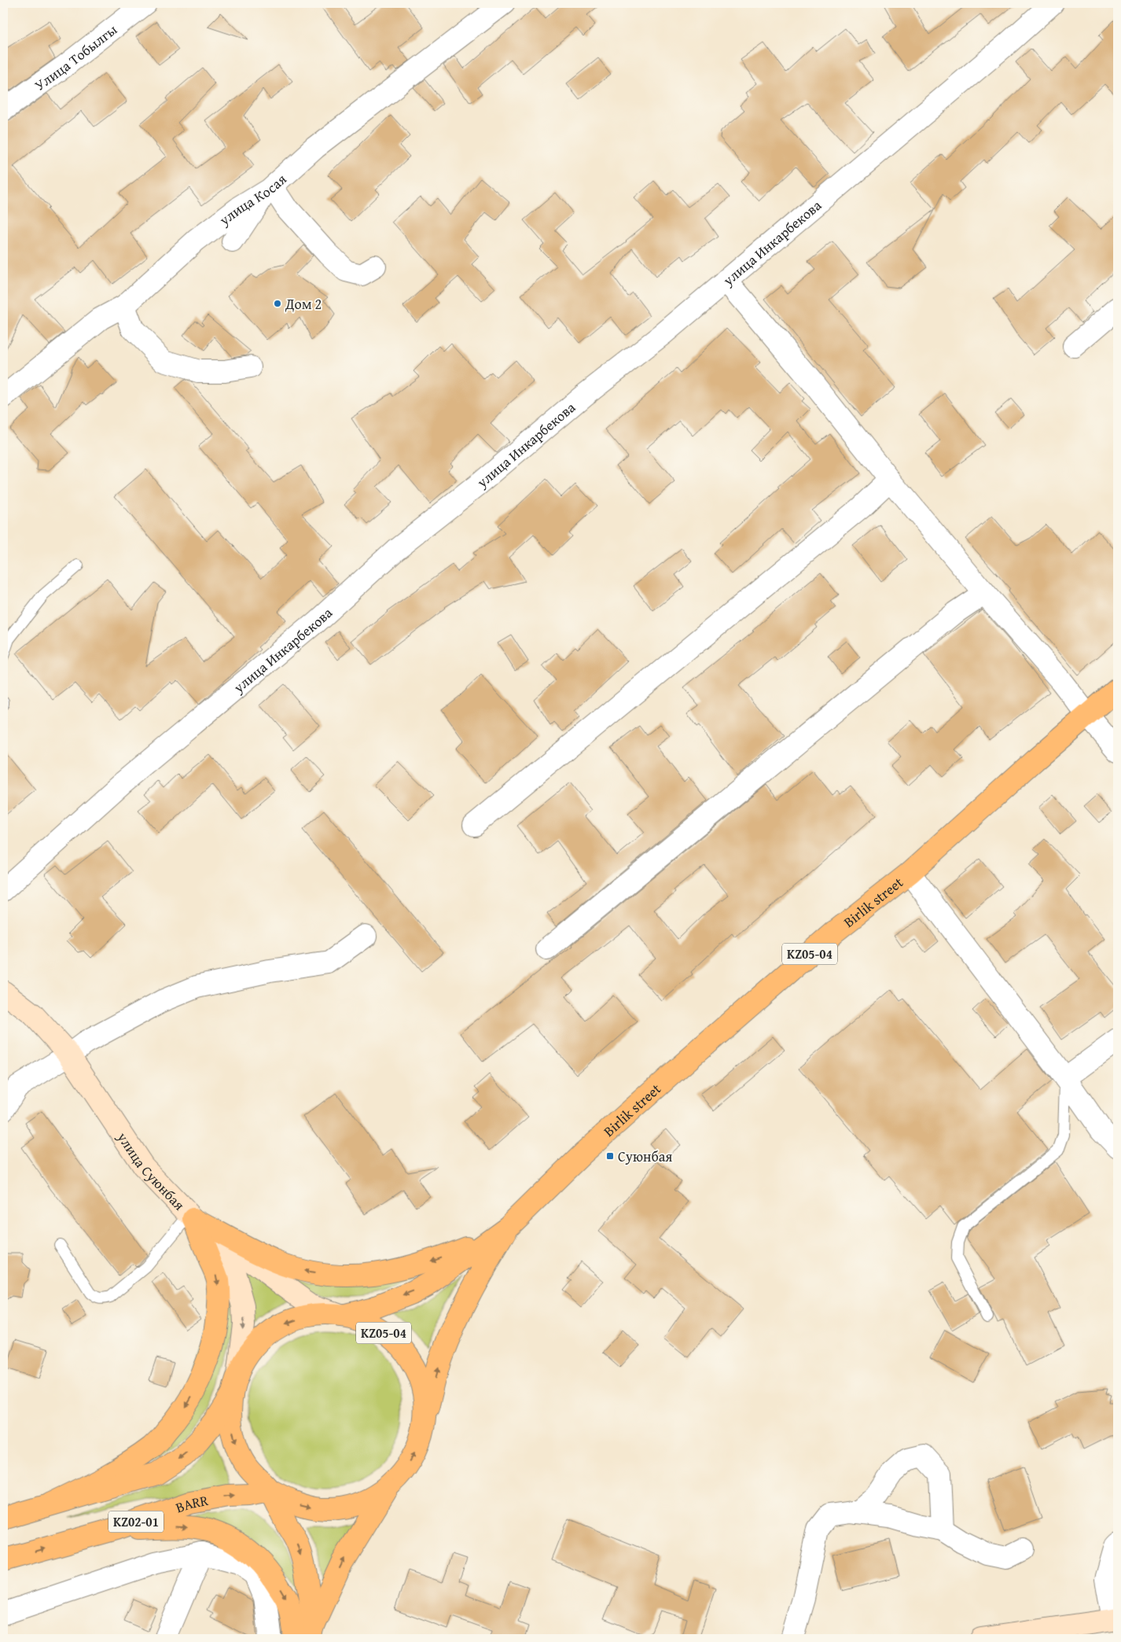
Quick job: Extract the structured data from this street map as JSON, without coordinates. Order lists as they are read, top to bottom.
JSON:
{
  "streets": {
    "main road": [
      "Birlik street",
      "KZ05-04",
      "улица Суюнбая",
      "BARR",
      "KZ02-01"
    ],
    "street": ["Улица Тобылгы", "улица Косая", "улица Инкарбекова"]
  },
  "crossings": [
    ["Birlik street", "KZ05-04"],
    ["KZ05-04", "улица Суюнбая"],
    ["KZ05-04", "BARR"]
  ],
  "one_way": ["улица Суюнбая", "BARR"],
  "places": {
    "other": ["Дом 2"],
    "transit": ["Суюнбая"]
  }
}
